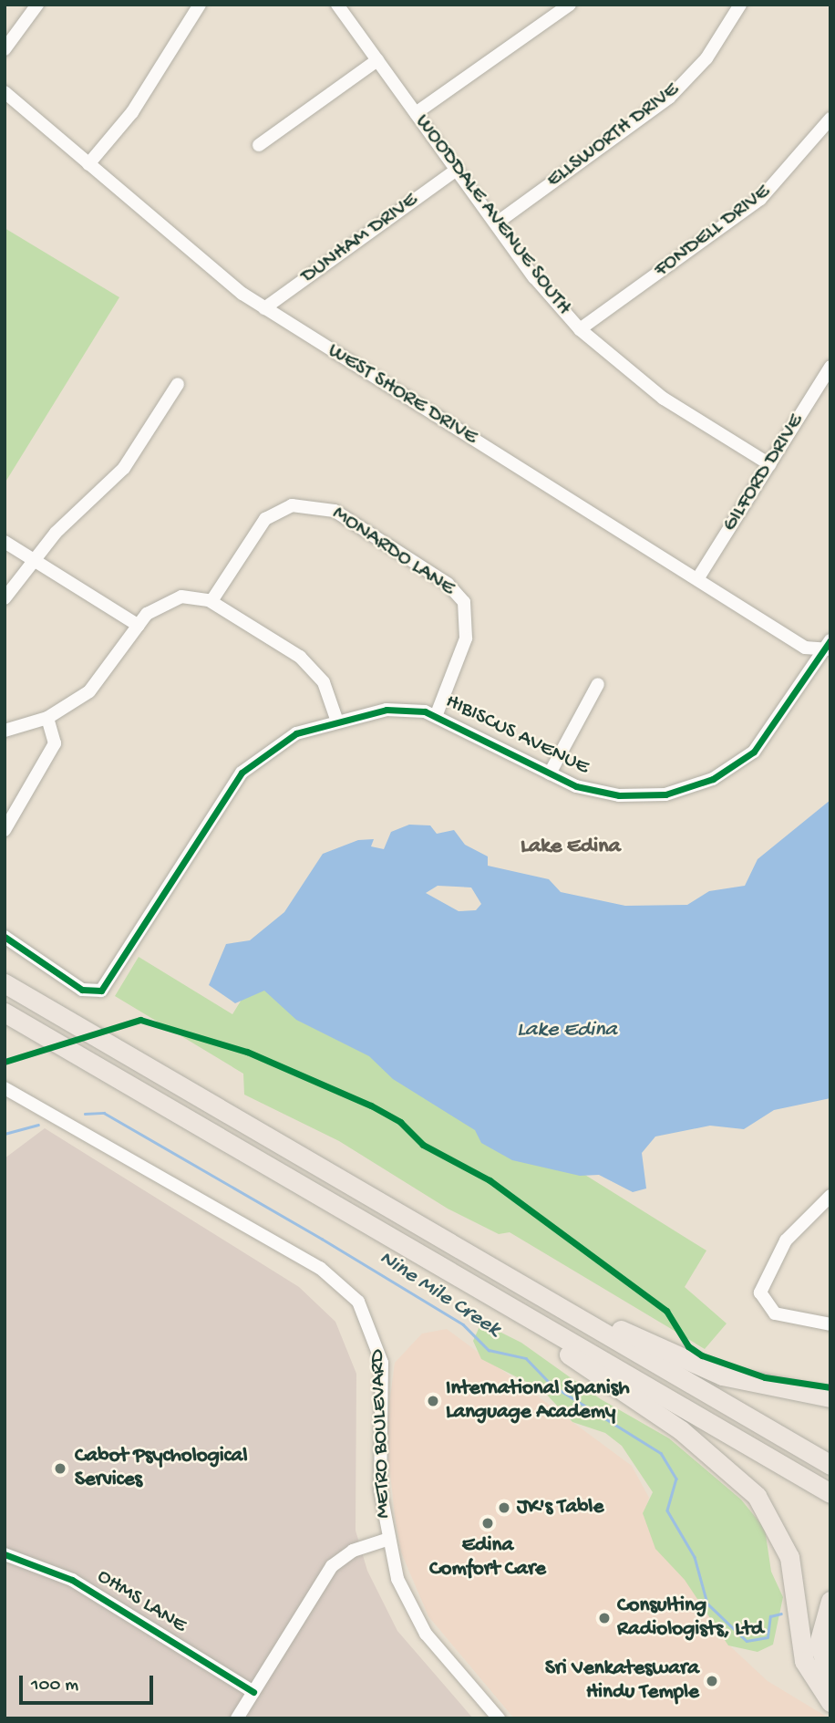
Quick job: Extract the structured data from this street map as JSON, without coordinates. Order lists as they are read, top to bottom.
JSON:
{
  "streets": {
    "street": [
      "ELLSWORTH DRIVE",
      "WOODDALE AVENUE SOUTH",
      "FONDELL DRIVE",
      "DUNHAM DRIVE",
      "WEST SHORE DRIVE",
      "GILFORD DRIVE",
      "MONARDO LANE",
      "HIBISCUS AVENUE",
      "METRO BOULEVARD",
      "OHMS LANE"
    ]
  },
  "crossings": [
    ["ELLSWORTH DRIVE", "WOODDALE AVENUE SOUTH"],
    ["WOODDALE AVENUE SOUTH", "FONDELL DRIVE"],
    ["WOODDALE AVENUE SOUTH", "DUNHAM DRIVE"],
    ["WOODDALE AVENUE SOUTH", "GILFORD DRIVE"],
    ["DUNHAM DRIVE", "WEST SHORE DRIVE"],
    ["WEST SHORE DRIVE", "GILFORD DRIVE"],
    ["WEST SHORE DRIVE", "HIBISCUS AVENUE"],
    ["MONARDO LANE", "HIBISCUS AVENUE"]
  ],
  "districts": ["Lake Edina"],
  "water": ["Lake Edina", "Nine Mile Creek"],
  "places": [
    "International Spanish Language Academy",
    "Cabot Psychological Services",
    "JK's Table",
    "Edina Comfort Care",
    "Consulting Radiologists, Ltd",
    "Sri Venkateswara Hindu Temple"
  ],
  "scale_bar": "100 m"
}
